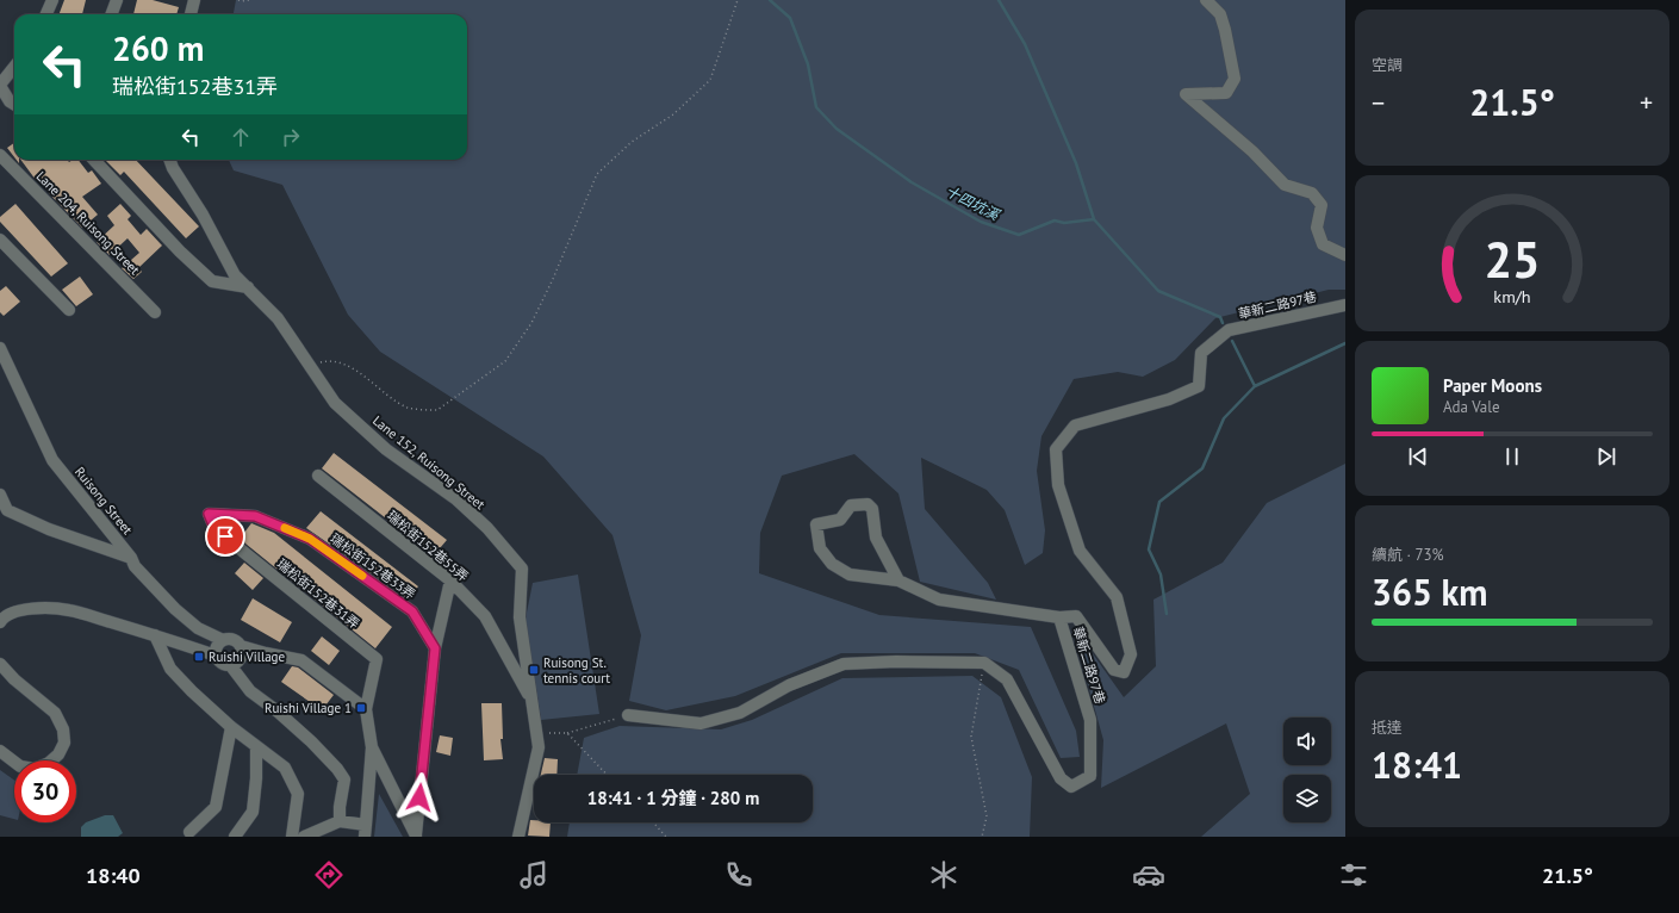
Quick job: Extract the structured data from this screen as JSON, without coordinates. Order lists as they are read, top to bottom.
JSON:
{
  "streets": {
    "street": [
      "Lane 204, Ruisong Street",
      "華新二路97巷",
      "Lane 152, Ruisong Street",
      "Ruisong Street",
      "瑞松街152巷55弄",
      "瑞松街152巷33弄",
      "瑞松街152巷31弄"
    ]
  },
  "crossings": [
    ["Lane 152, Ruisong Street", "瑞松街152巷55弄"],
    ["瑞松街152巷33弄", "瑞松街152巷31弄"]
  ],
  "water": ["十四坑溪"],
  "places": {
    "transit": ["Ruishi Village", "Ruisong St. tennis court", "Ruishi Village 1"]
  },
  "page": {
    "tile": [
      "空調",
      ["續航 · 73%", "365 km"],
      ["抵達", "18:41"]
    ],
    "turn": ["260 m", "瑞松街152巷31弄"],
    "heat": ["−", "21.5°", "+"],
    "song": ["Paper Moons", "Ada Vale"],
    "limit": "30",
    "trip": "18:41 · 1 分鐘 · 280 m",
    "tabs": ["18:40", "21.5°"],
    "gauge": ["25", "km/h"]
  }
}
